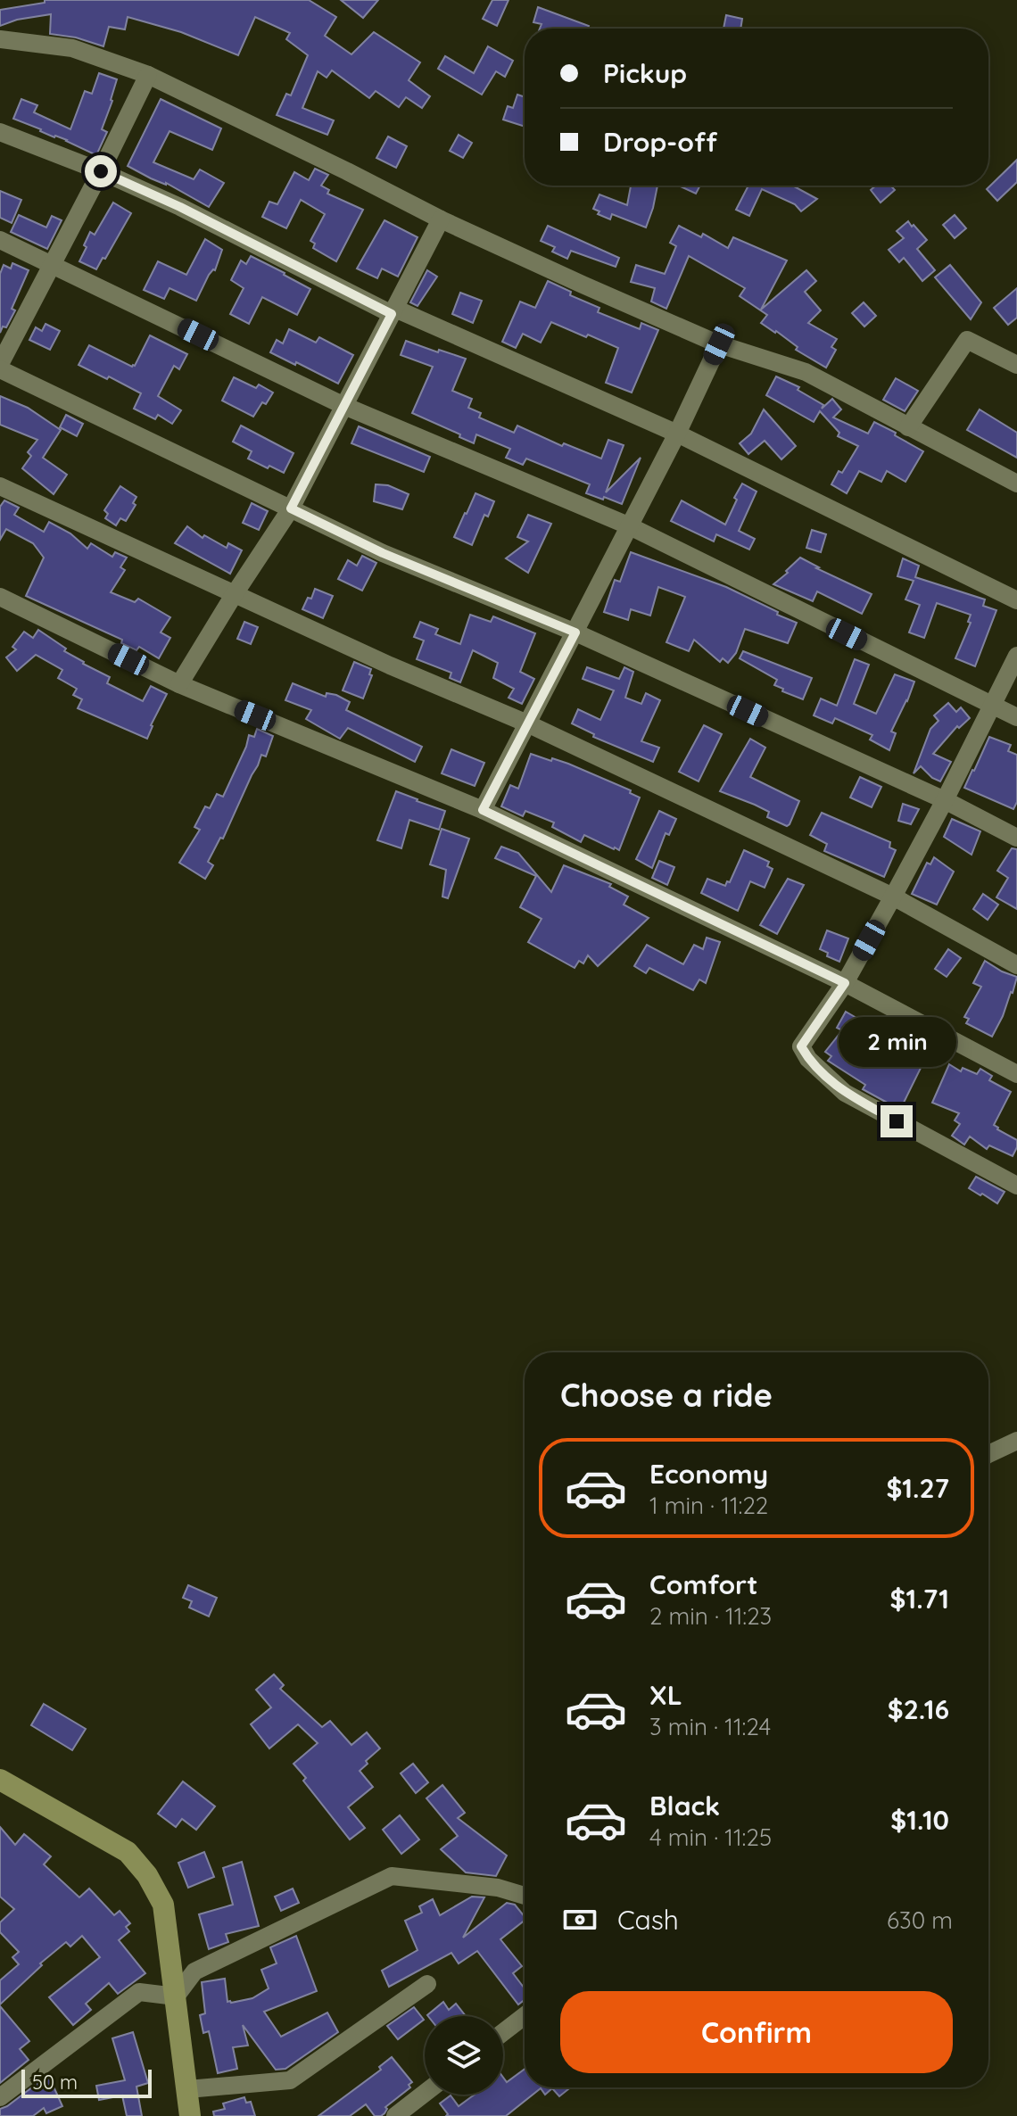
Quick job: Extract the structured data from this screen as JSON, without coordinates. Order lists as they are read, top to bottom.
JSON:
{
  "scale_bar": "50 m",
  "page": {
    "banner": ["Pickup", "Drop-off"],
    "bubble": "2 min",
    "heading": "Choose a ride",
    "list": [
      {
        "name": "Economy",
        "note": "1 min · 11:22",
        "value": "$1.27"
      },
      {
        "name": "Comfort",
        "note": "2 min · 11:23",
        "value": "$1.71"
      },
      {
        "name": "XL",
        "note": "3 min · 11:24",
        "value": "$2.16"
      },
      {
        "name": "Black",
        "note": "4 min · 11:25",
        "value": "$1.10"
      }
    ],
    "pay": ["Cash", "630 m"],
    "buttons": "Confirm",
    "scale": "50 m"
  }
}
